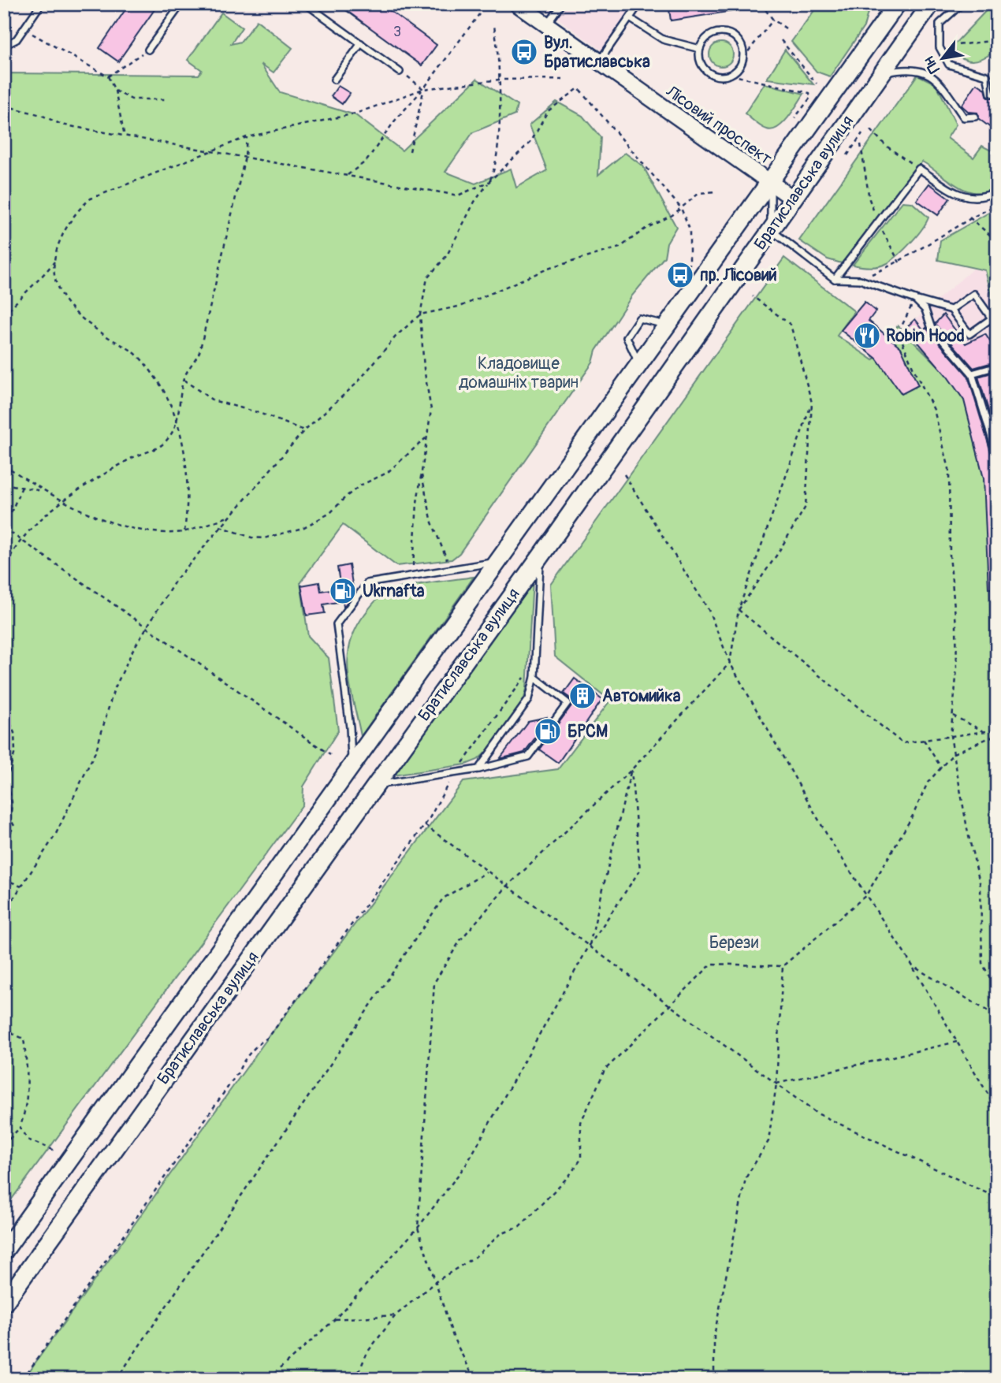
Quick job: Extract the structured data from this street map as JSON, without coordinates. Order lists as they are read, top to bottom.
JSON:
{
  "streets": {
    "main road": ["Братиславська вулиця"],
    "street": ["Лісовий проспект"]
  },
  "crossings": [
    ["Лісовий проспект", "Братиславська вулиця"]
  ],
  "parks": ["Кладовище домашніх тварин", "Берези"],
  "places": {
    "bus stop": ["Вул. Братиславська", "пр. Лісовий"],
    "restaurant": ["Robin Hood"],
    "fuel station": ["Ukrnafta", "БРСМ"],
    "building": ["Автомийка"]
  },
  "house_numbers": ["3"],
  "north": "bottom left"
}
